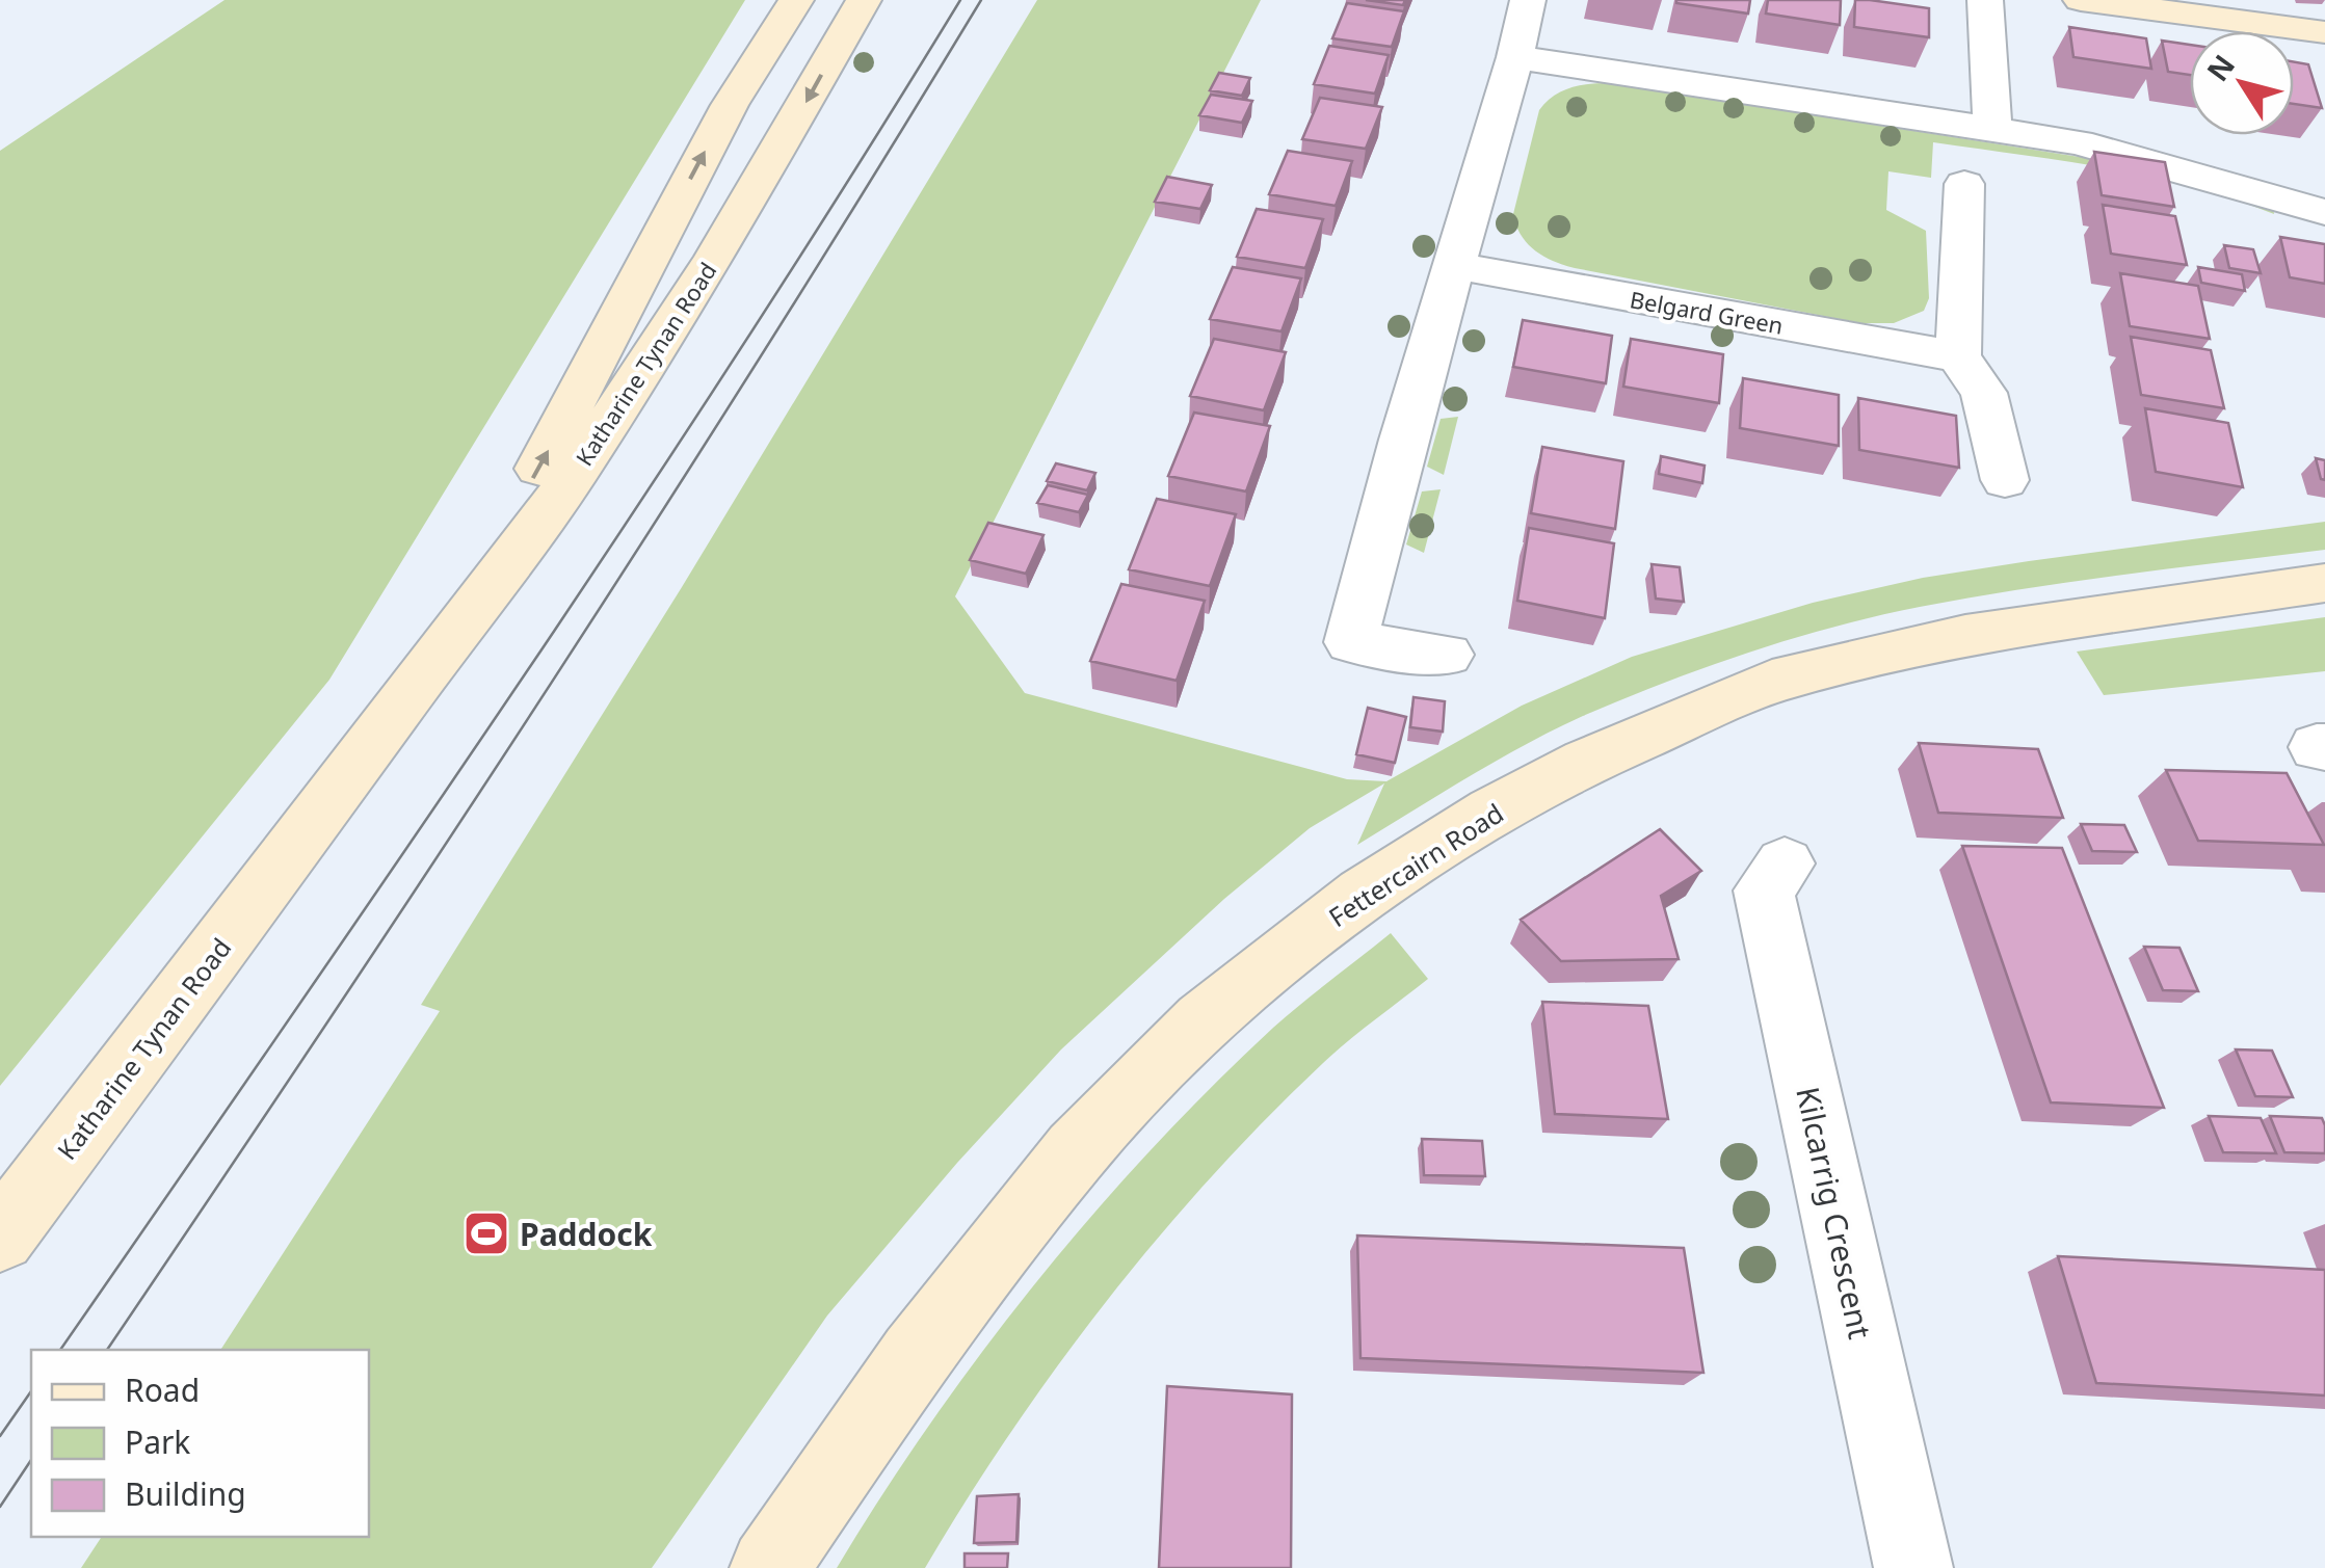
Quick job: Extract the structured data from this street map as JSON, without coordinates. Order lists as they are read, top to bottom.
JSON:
{
  "streets": {
    "main road": ["Katharine Tynan Road", "Fettercairn Road"],
    "street": ["Belgard Green", "Kilcarrig Crescent"]
  },
  "places": {
    "sports": ["Paddock"]
  },
  "legend": ["Road", "Park", "Building"],
  "north": "top left"
}
